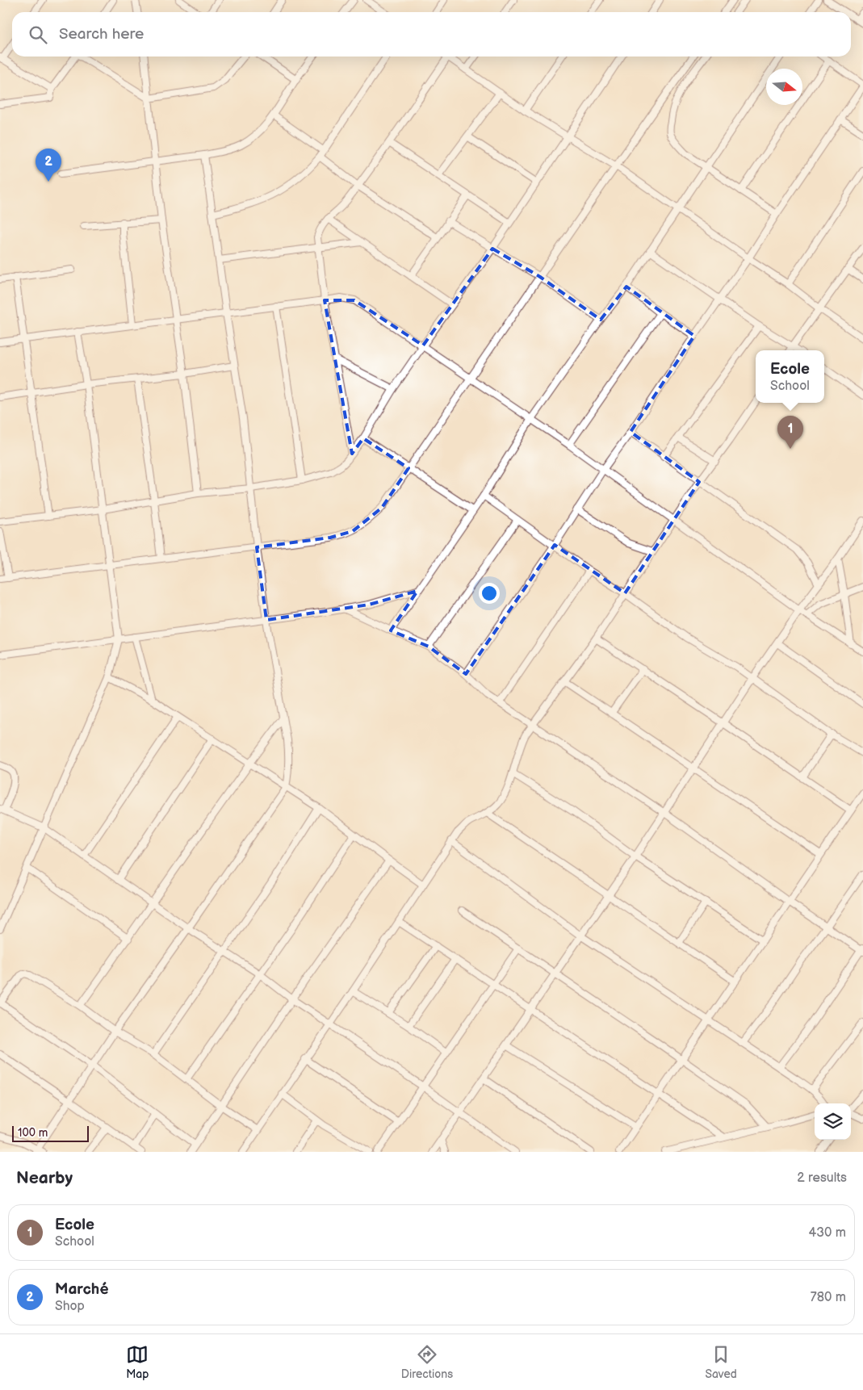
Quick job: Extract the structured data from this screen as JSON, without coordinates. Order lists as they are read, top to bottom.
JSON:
{
  "scale_bar": "100 m",
  "north": "right",
  "page": {
    "search": "Search here",
    "pins": ["2", "1"],
    "popup": ["Ecole", "School"],
    "scale": "100 m",
    "heading": ["Nearby", "2 results"],
    "list": [
      {
        "mark": "1",
        "name": "Ecole",
        "note": "School",
        "value": "430 m"
      },
      {
        "mark": "2",
        "name": "Marché",
        "note": "Shop",
        "value": "780 m"
      }
    ],
    "nav": ["Map", "Directions", "Saved"]
  }
}
